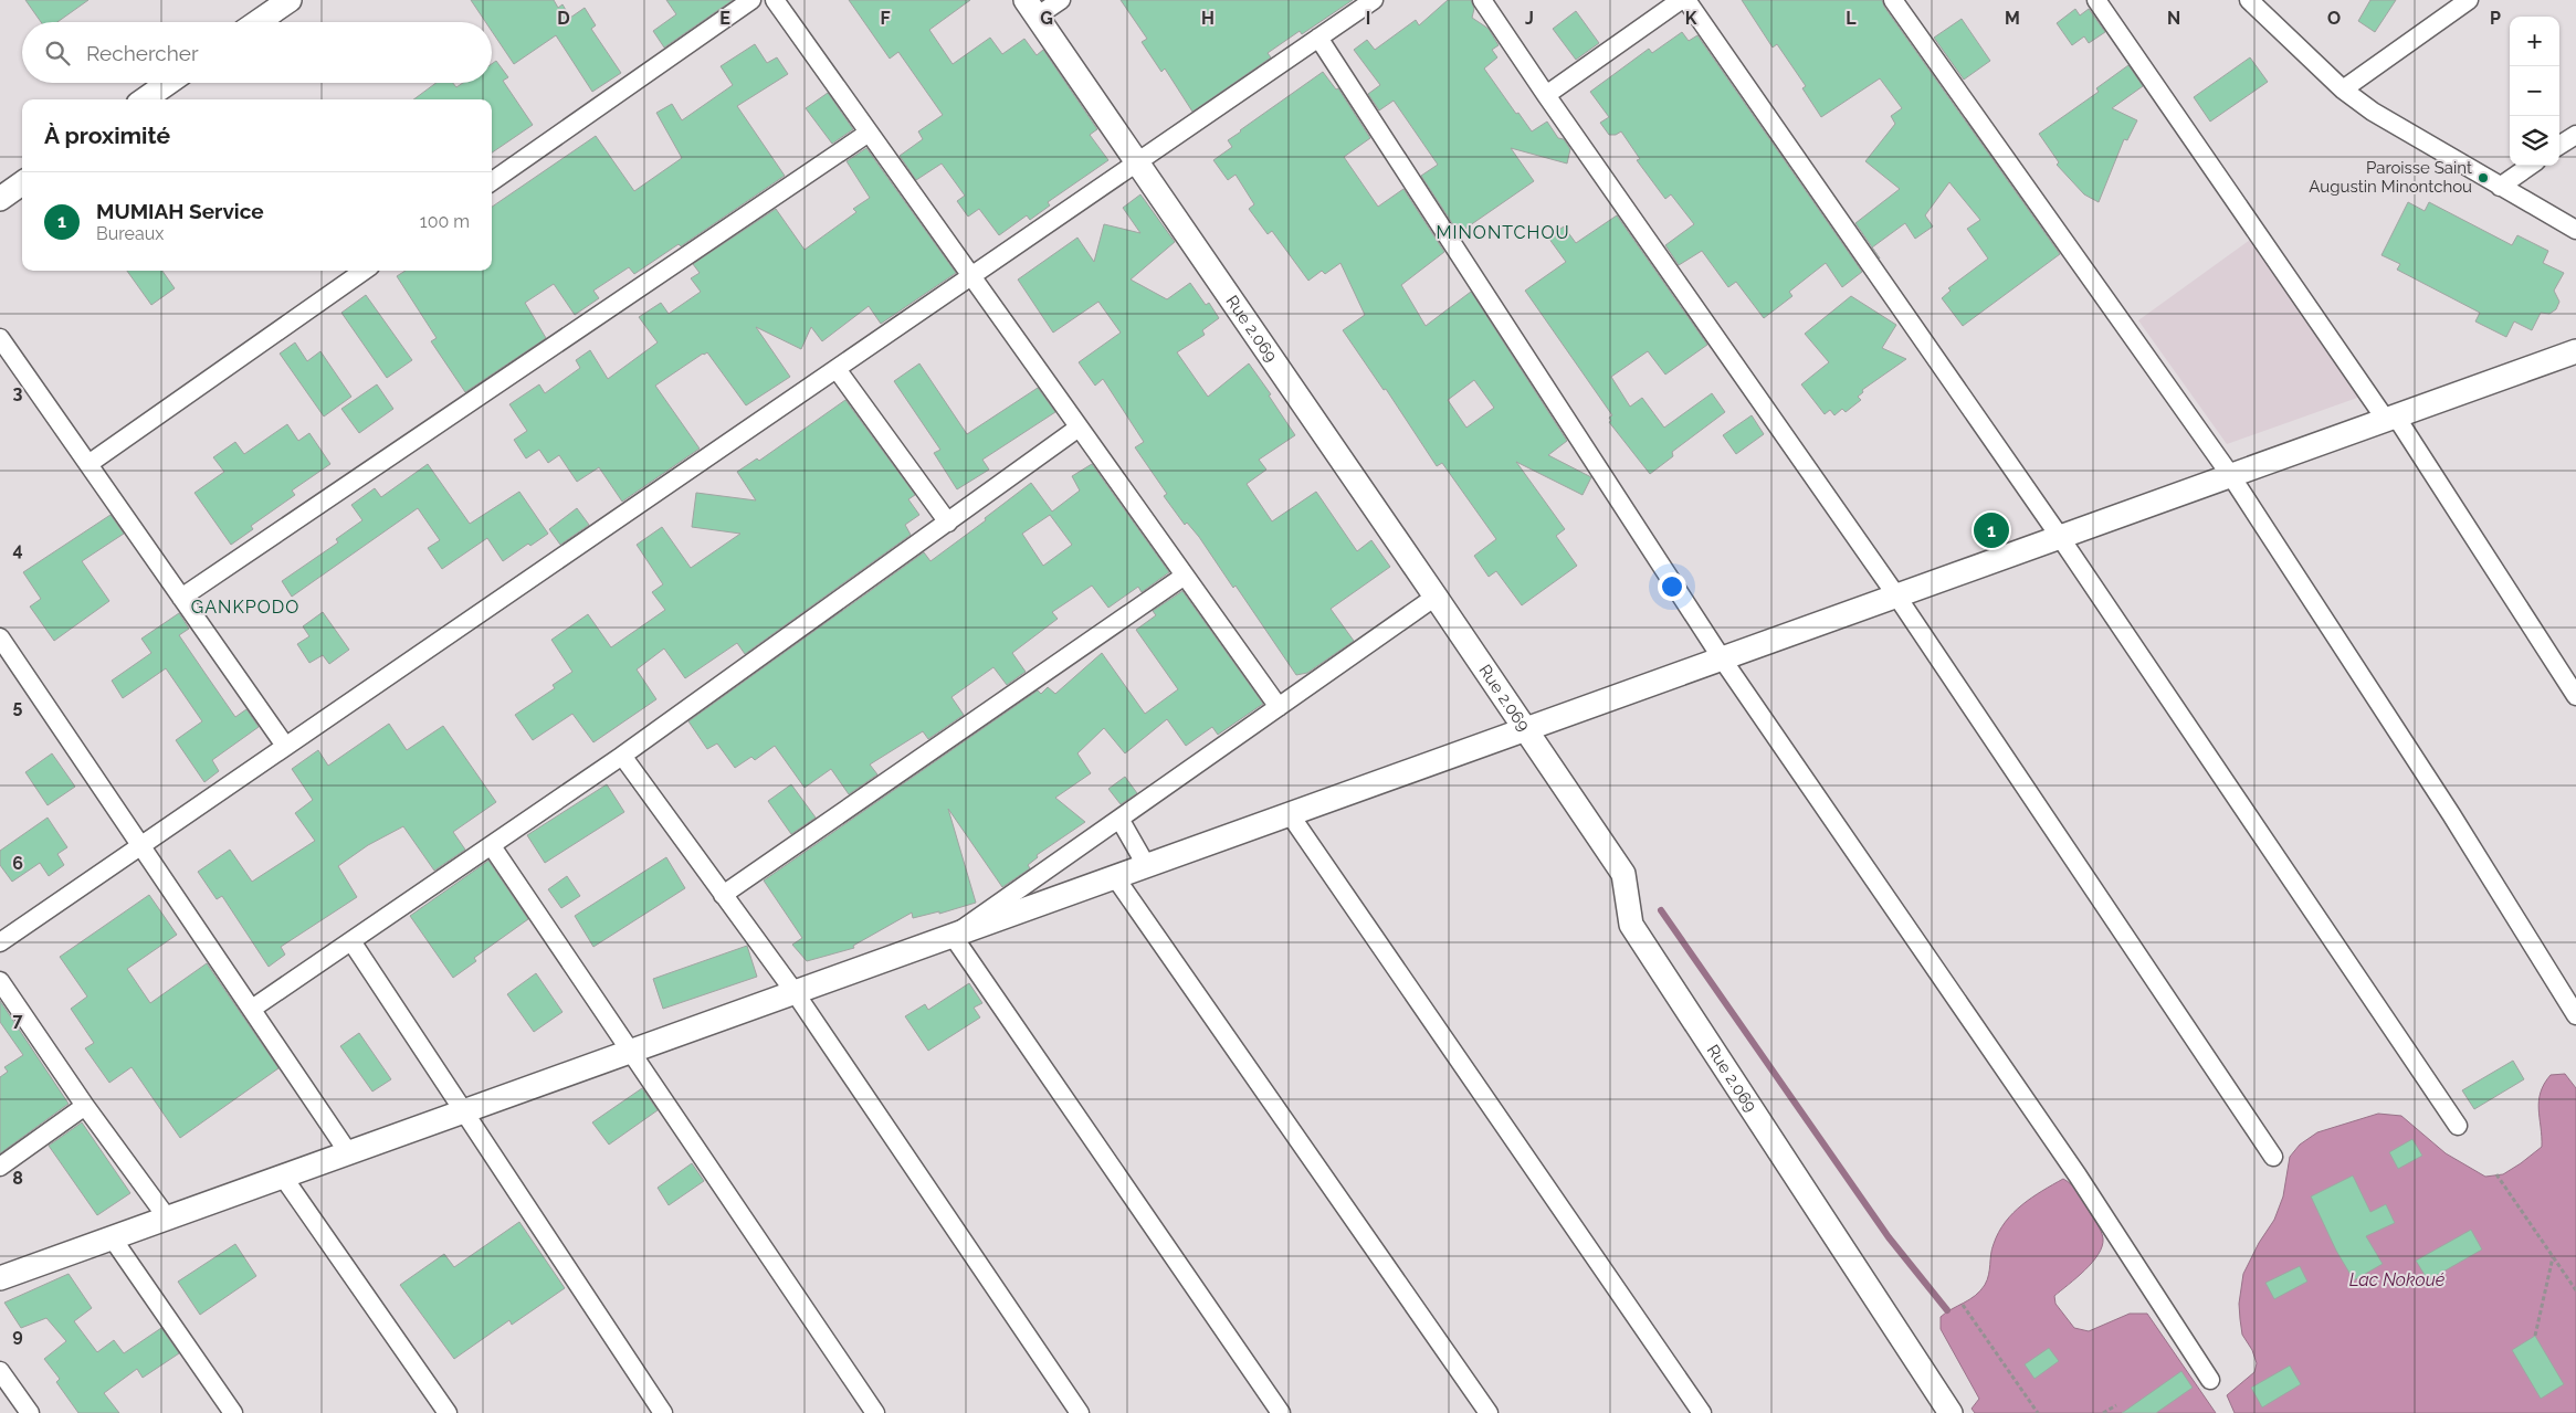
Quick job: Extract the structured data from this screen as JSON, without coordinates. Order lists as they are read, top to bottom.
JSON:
{
  "streets": {
    "street": ["Rue 2.069"]
  },
  "districts": ["MINONTCHOU", "GANKPODO"],
  "water": ["Lac Nokoué"],
  "places": ["Paroisse Saint Augustin Minontchou"],
  "page": {
    "map_buttons": ["+", "−"],
    "search": "Rechercher",
    "heading": "À proximité",
    "list": [
      {
        "mark": "1",
        "name": "MUMIAH Service",
        "note": "Bureaux",
        "value": "100 m"
      }
    ],
    "pins": "1"
  },
  "grid": {
    "columns": [
      "D",
      "E",
      "F",
      "G",
      "H",
      "I",
      "J",
      "K",
      "L",
      "M",
      "N",
      "O",
      "P"
    ],
    "rows": [
      "3",
      "4",
      "5",
      "6",
      "7",
      "8",
      "9"
    ]
  }
}
